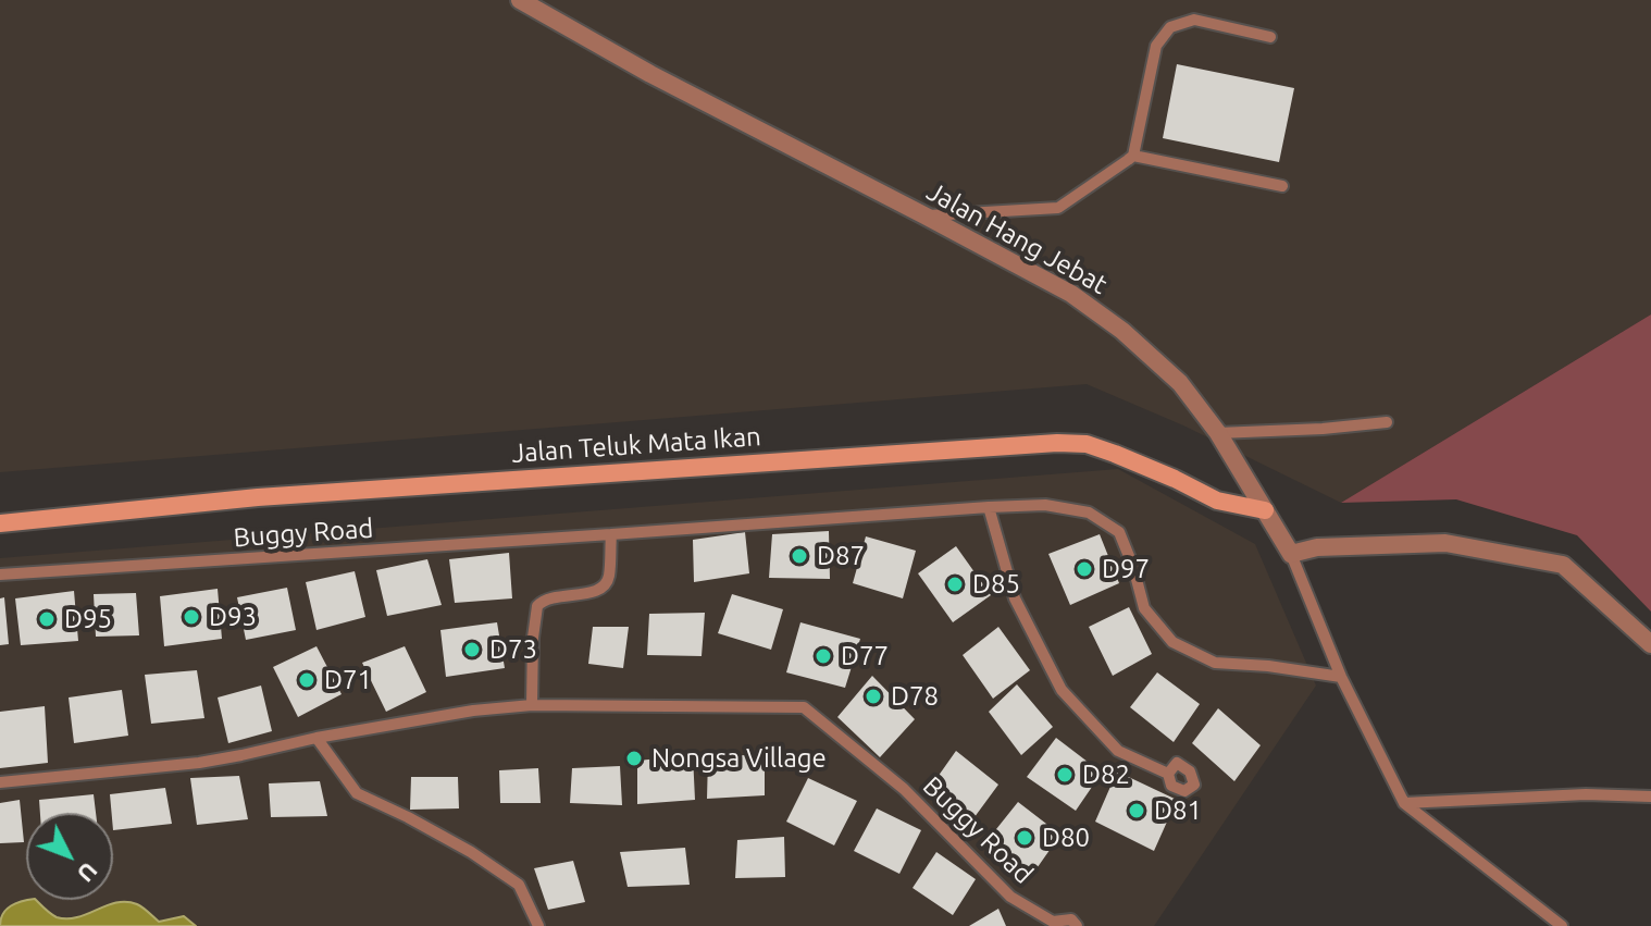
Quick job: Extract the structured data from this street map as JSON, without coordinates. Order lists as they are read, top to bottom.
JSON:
{
  "streets": {
    "main road": ["Jalan Teluk Mata Ikan"],
    "street": ["Jalan Hang Jebat"],
    "lane": ["Buggy Road"]
  },
  "crossings": [
    ["Jalan Hang Jebat", "Jalan Teluk Mata Ikan"]
  ],
  "places": [
    "D87",
    "D97",
    "D85",
    "D93",
    "D95",
    "D73",
    "D77",
    "D71",
    "D78",
    "Nongsa Village",
    "D82",
    "D81",
    "D80"
  ],
  "north": "bottom right"
}
